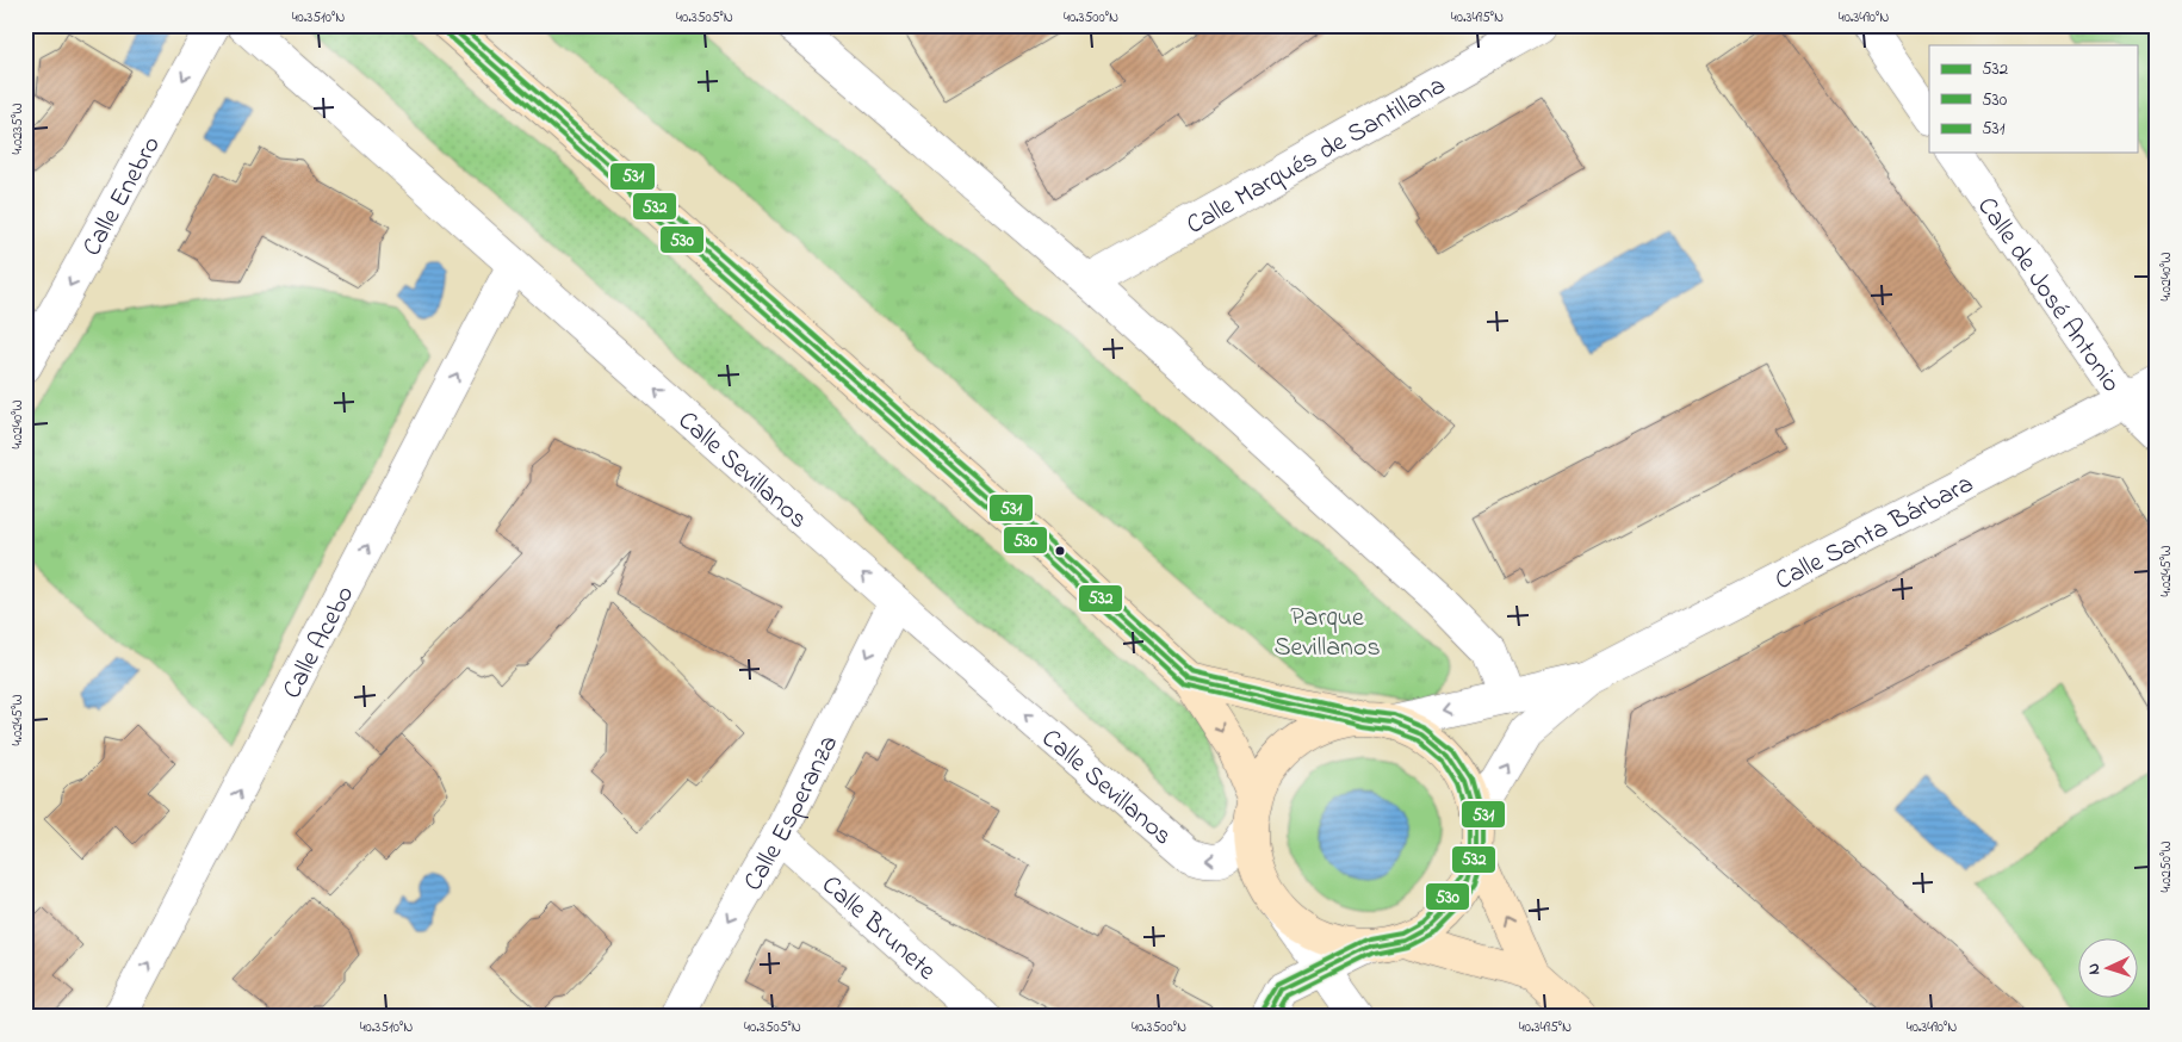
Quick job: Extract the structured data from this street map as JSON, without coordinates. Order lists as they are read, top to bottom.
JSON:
{
  "streets": {
    "street": [
      "Calle Marqués de Santillana",
      "Calle Enebro",
      "Calle de José Antonio",
      "Calle Sevillanos",
      "Calle Santa Bárbara",
      "Calle Acebo",
      "Calle Esperanza",
      "Calle Brunete"
    ]
  },
  "crossings": [
    ["Calle de José Antonio", "Calle Santa Bárbara"],
    ["Calle Sevillanos", "Calle Acebo"],
    ["Calle Sevillanos", "Calle Esperanza"],
    ["Calle Esperanza", "Calle Brunete"]
  ],
  "one_way": [
    "Calle Enebro",
    "Calle Sevillanos",
    "Calle Acebo",
    "Calle Esperanza"
  ],
  "parks": ["Parque Sevillanos"],
  "lines": ["transit line 532", "transit line 531", "transit line 530"],
  "legend": ["532", "530", "531"],
  "north": "left",
  "coordinates": [
    "40.3510°N",
    "40.3505°N",
    "40.3500°N",
    "40.3495°N",
    "40.3490°N",
    "4.0235°W",
    "4.0240°W",
    "4.0245°W",
    "4.0250°W"
  ]
}
